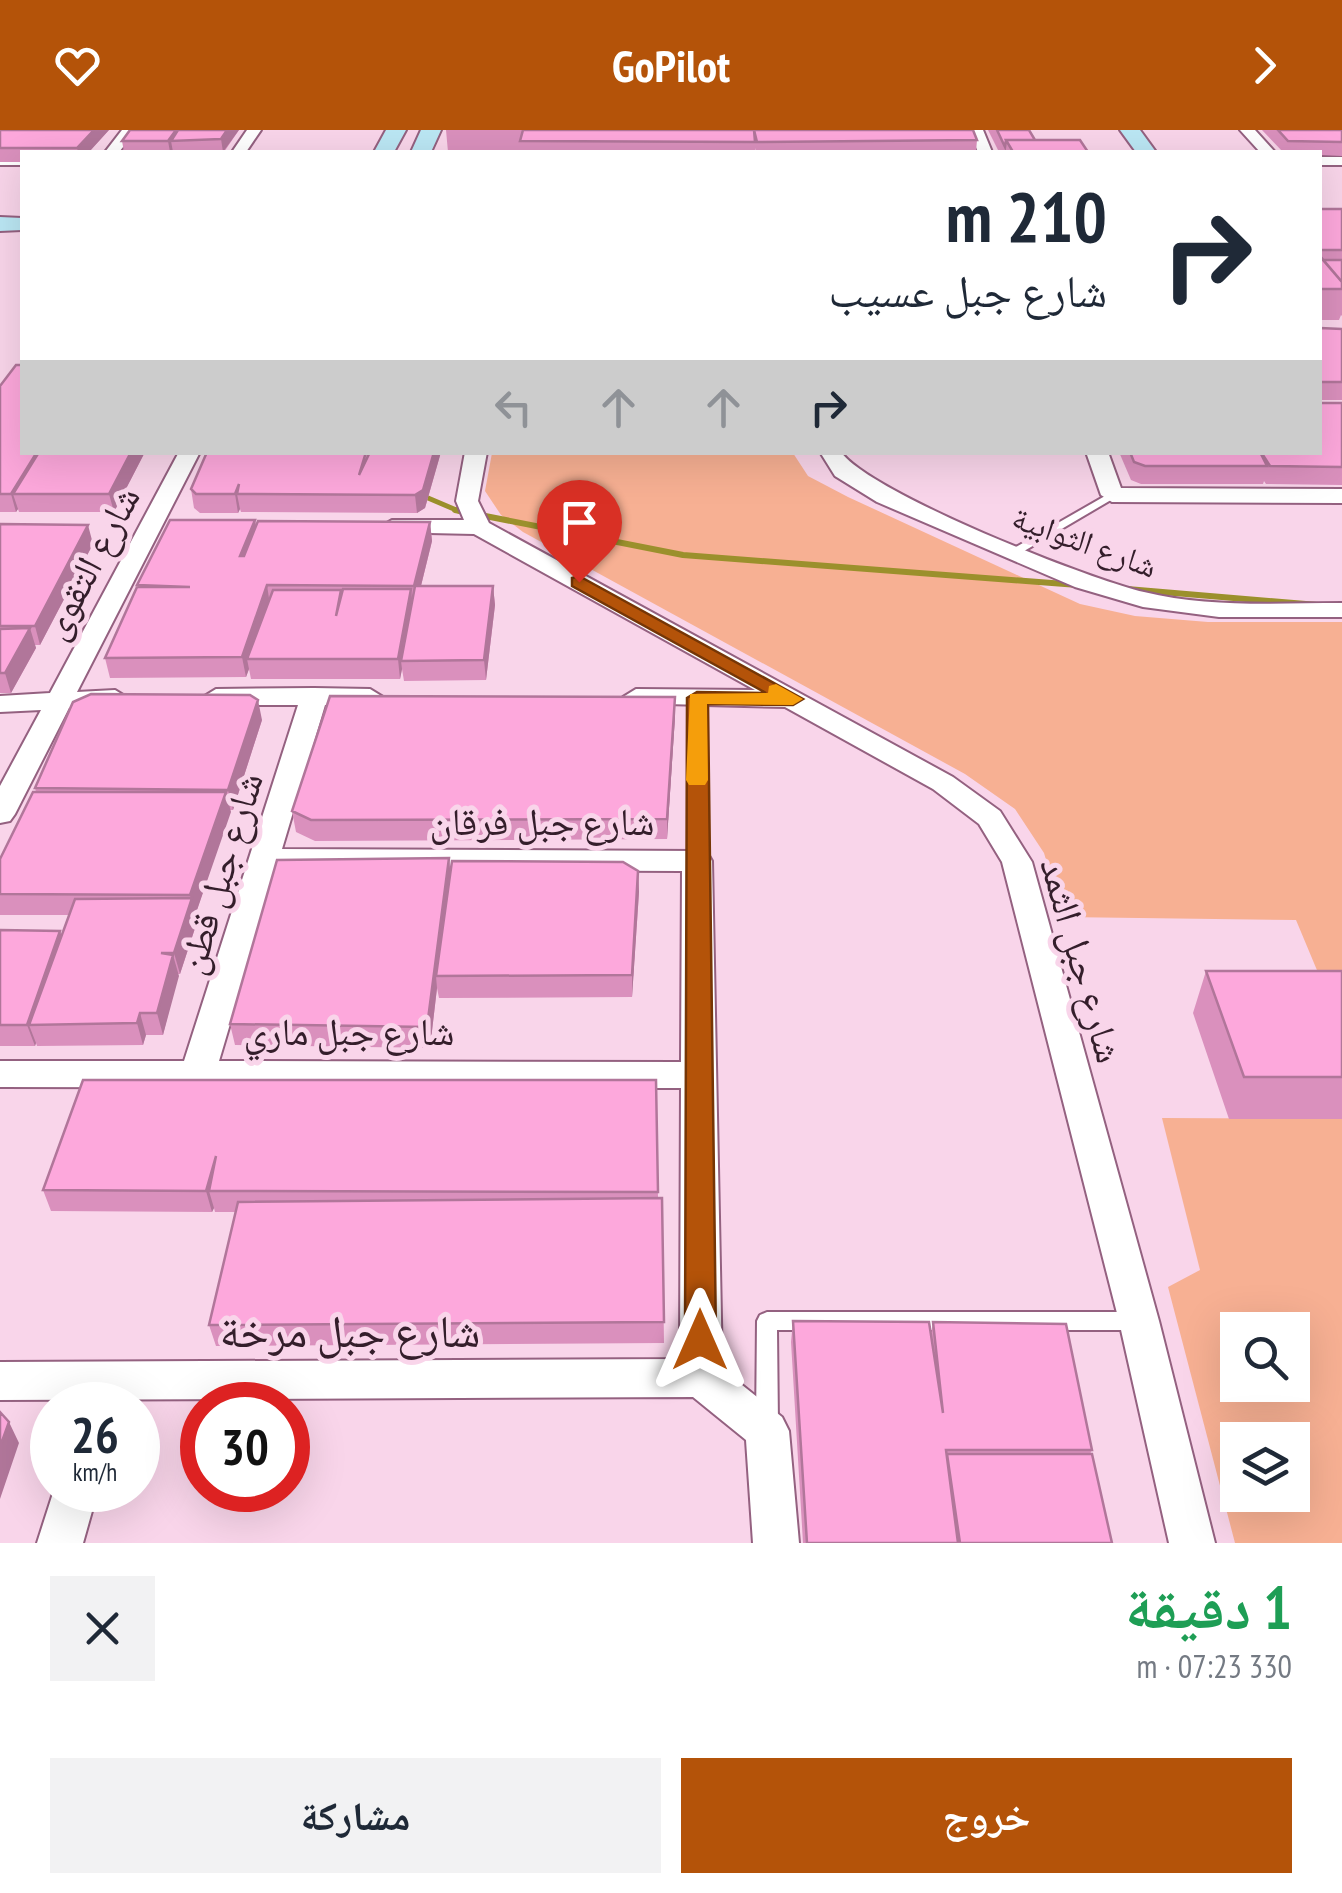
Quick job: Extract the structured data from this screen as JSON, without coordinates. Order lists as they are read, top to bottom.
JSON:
{
  "streets": {
    "street": [
      "شارع الثوابية",
      "شارع التقوى",
      "شارع جبل فرقان",
      "شارع جبل قطن",
      "شارع جبل الثمد",
      "شارع جبل ماري",
      "شارع جبل مرخة"
    ]
  },
  "crossings": [
    ["شارع جبل فرقان", "شارع جبل قطن"],
    ["شارع جبل قطن", "شارع جبل ماري"]
  ],
  "page": {
    "header": "GoPilot",
    "turn": ["210 m", "شارع جبل عسيب"],
    "speed": "26 km/h",
    "limit": "30",
    "heading": ["1 دقيقة", "330 m · 07:23"],
    "buttons": ["خروج", "مشاركة"]
  }
}
